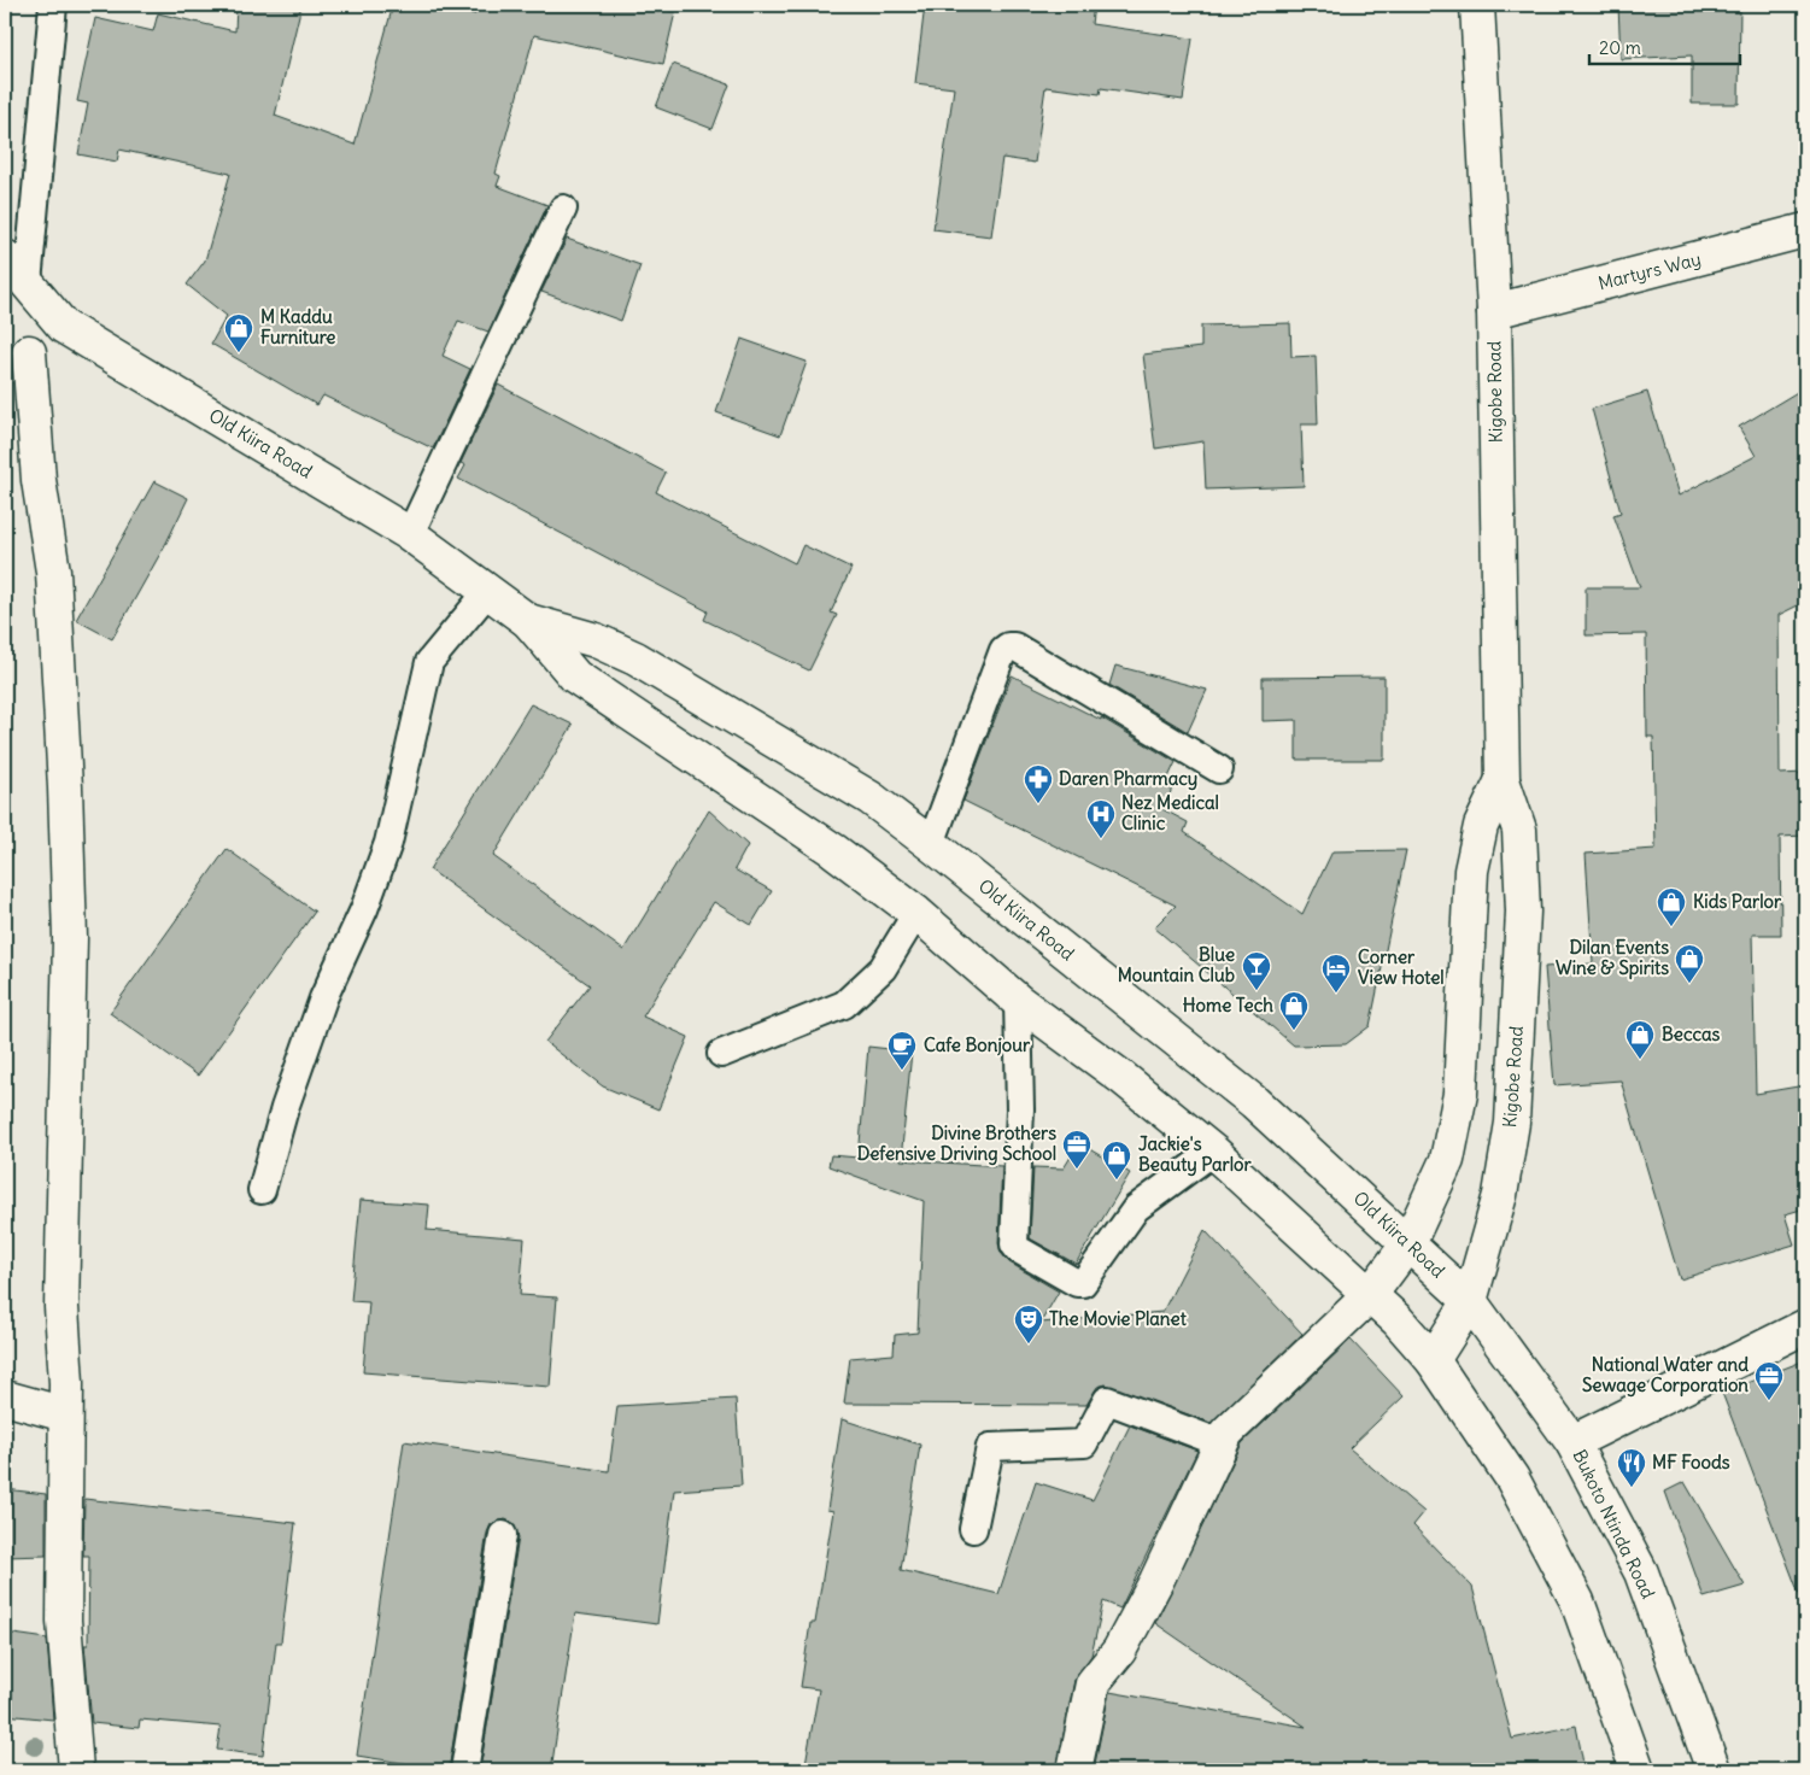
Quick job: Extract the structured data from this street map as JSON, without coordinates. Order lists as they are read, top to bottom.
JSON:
{
  "streets": {
    "street": [
      "Martyrs Way",
      "Kigobe Road",
      "Old Kiira Road",
      "Bukoto Ntinda Road"
    ]
  },
  "crossings": [
    ["Martyrs Way", "Kigobe Road"],
    ["Kigobe Road", "Old Kiira Road"],
    ["Kigobe Road", "Bukoto Ntinda Road"],
    ["Old Kiira Road", "Bukoto Ntinda Road"]
  ],
  "places": {
    "shop": [
      "M Kaddu Furniture",
      "Kids Parlor",
      "Dilan Events Wine & Spirits",
      "Home Tech",
      "Beccas",
      "Jackie's Beauty Parlor"
    ],
    "pharmacy": ["Daren Pharmacy"],
    "hospital": ["Nez Medical Clinic"],
    "bar": ["Blue Mountain Club"],
    "hotel": ["Corner View Hotel"],
    "cafe": ["Cafe Bonjour"],
    "office": ["Divine Brothers Defensive Driving School", "National Water and Sewage Corporation"],
    "theatre": ["The Movie Planet"],
    "restaurant": ["MF Foods"]
  },
  "scale_bar": "20 m"
}
